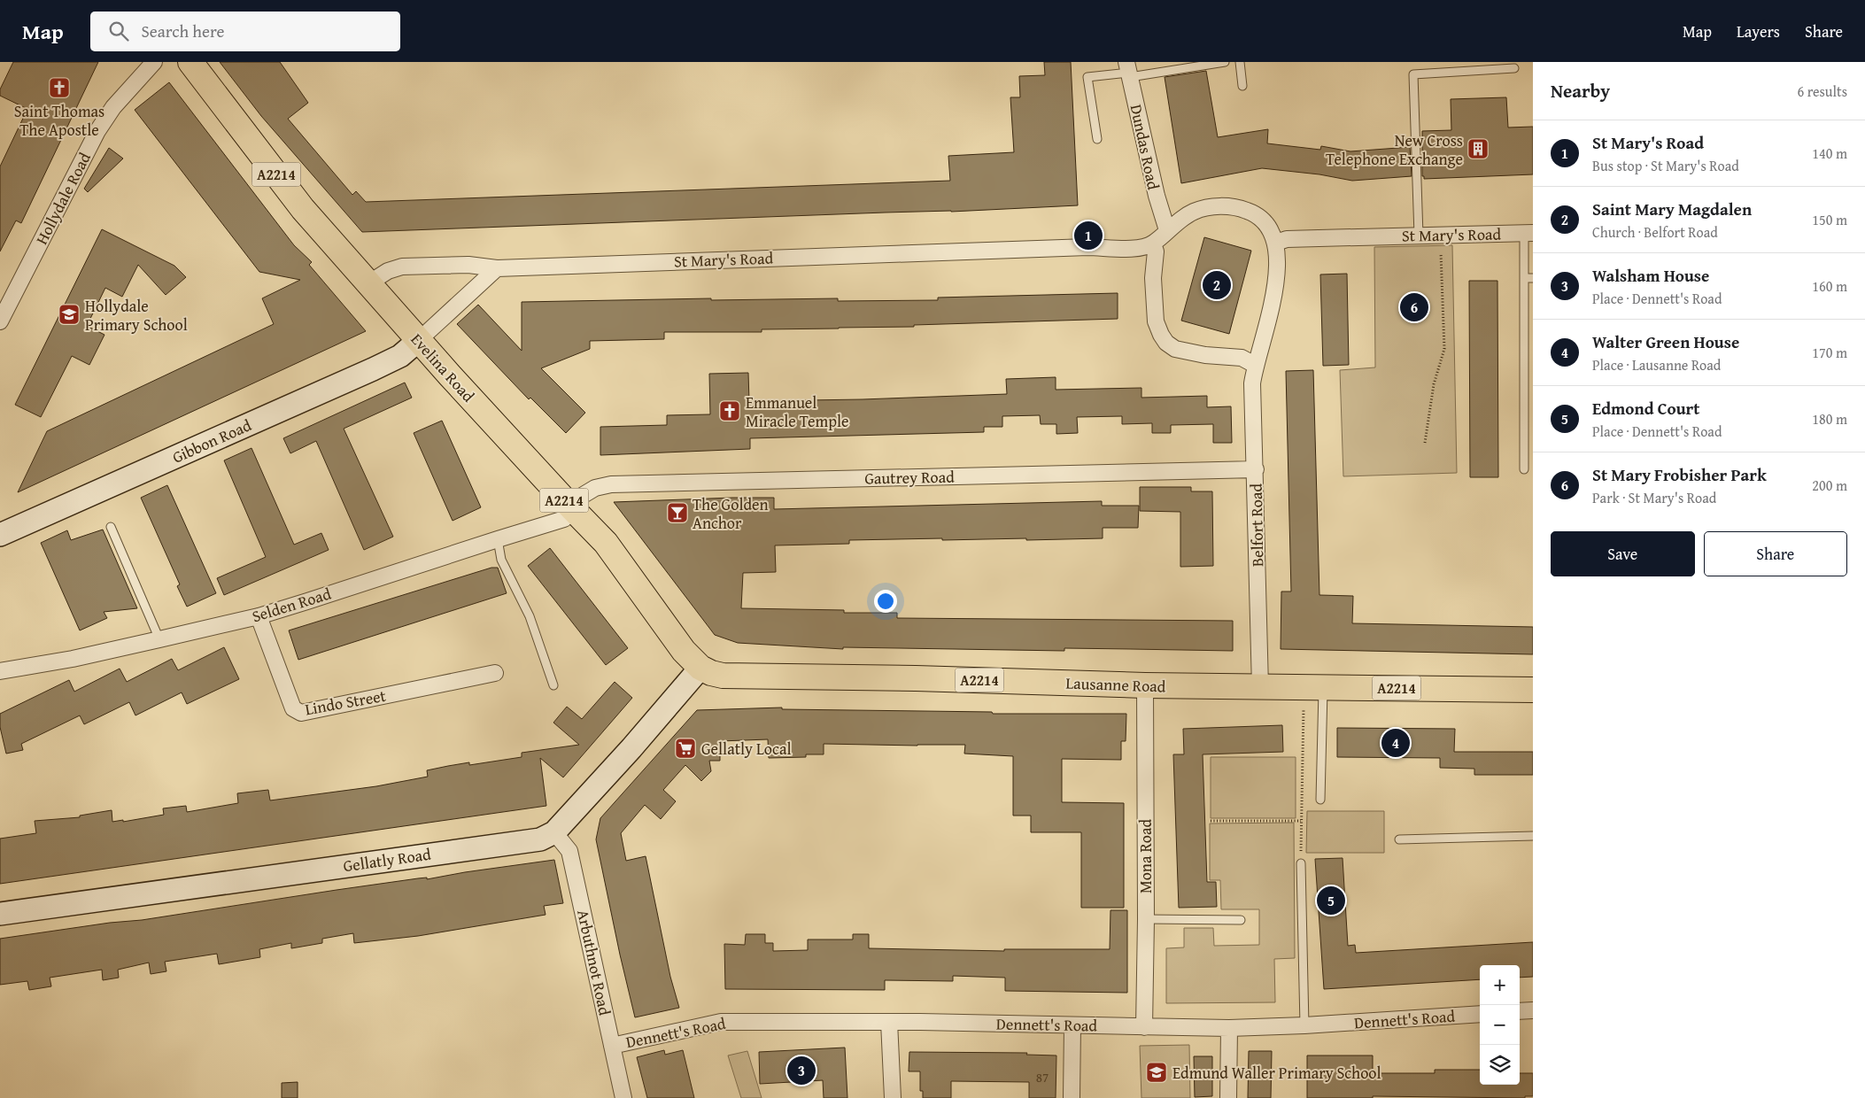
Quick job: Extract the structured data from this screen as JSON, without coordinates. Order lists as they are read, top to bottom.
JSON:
{
  "streets": {
    "main road": [
      "A2214",
      "Evelina Road",
      "Gibbon Road",
      "Lausanne Road",
      "Gellatly Road"
    ],
    "street": [
      "Dundas Road",
      "Hollydale Road",
      "St Mary's Road",
      "Gautrey Road",
      "Belfort Road",
      "Selden Road",
      "Lindo Street",
      "Mona Road",
      "Arbuthnot Road",
      "Dennett's Road"
    ]
  },
  "crossings": [
    ["Dundas Road", "St Mary's Road"],
    ["Dundas Road", "Belfort Road"],
    ["St Mary's Road", "Evelina Road"],
    ["St Mary's Road", "Belfort Road"],
    ["Evelina Road", "Gibbon Road"],
    ["Evelina Road", "Gautrey Road"],
    ["Evelina Road", "Selden Road"],
    ["Evelina Road", "Lausanne Road"],
    ["Evelina Road", "Gellatly Road"],
    ["Gautrey Road", "Belfort Road"],
    ["Gautrey Road", "Selden Road"],
    ["Belfort Road", "Lausanne Road"],
    ["Selden Road", "Lindo Street"],
    ["Lausanne Road", "Mona Road"],
    ["Lausanne Road", "Gellatly Road"],
    ["Mona Road", "Dennett's Road"],
    ["Gellatly Road", "Arbuthnot Road"],
    ["Arbuthnot Road", "Dennett's Road"]
  ],
  "places": {
    "church": ["Saint Thomas The Apostle", "Emmanuel Miracle Temple"],
    "building": ["New Cross Telephone Exchange"],
    "school or university": ["Hollydale Primary School", "Edmund Waller Primary School"],
    "bar": ["The Golden Anchor"],
    "supermarket": ["Gellatly Local"]
  },
  "house_numbers": ["87"],
  "page": {
    "header": "Map",
    "search": "Search here",
    "nav": ["Map", "Layers", "Share"],
    "heading": ["Nearby", "6 results"],
    "list": [
      {
        "mark": "1",
        "name": "St Mary's Road",
        "note": "Bus stop · St Mary's Road",
        "value": "140 m"
      },
      {
        "mark": "2",
        "name": "Saint Mary Magdalen",
        "note": "Church · Belfort Road",
        "value": "150 m"
      },
      {
        "mark": "3",
        "name": "Walsham House",
        "note": "Place · Dennett's Road",
        "value": "160 m"
      },
      {
        "mark": "4",
        "name": "Walter Green House",
        "note": "Place · Lausanne Road",
        "value": "170 m"
      },
      {
        "mark": "5",
        "name": "Edmond Court",
        "note": "Place · Dennett's Road",
        "value": "180 m"
      },
      {
        "mark": "6",
        "name": "St Mary Frobisher Park",
        "note": "Park · St Mary's Road",
        "value": "200 m"
      }
    ],
    "pins": [
      "1",
      "2",
      "6",
      "4",
      "5",
      "3"
    ],
    "buttons": ["Save", "Share"],
    "map_buttons": ["+", "−"]
  }
}
